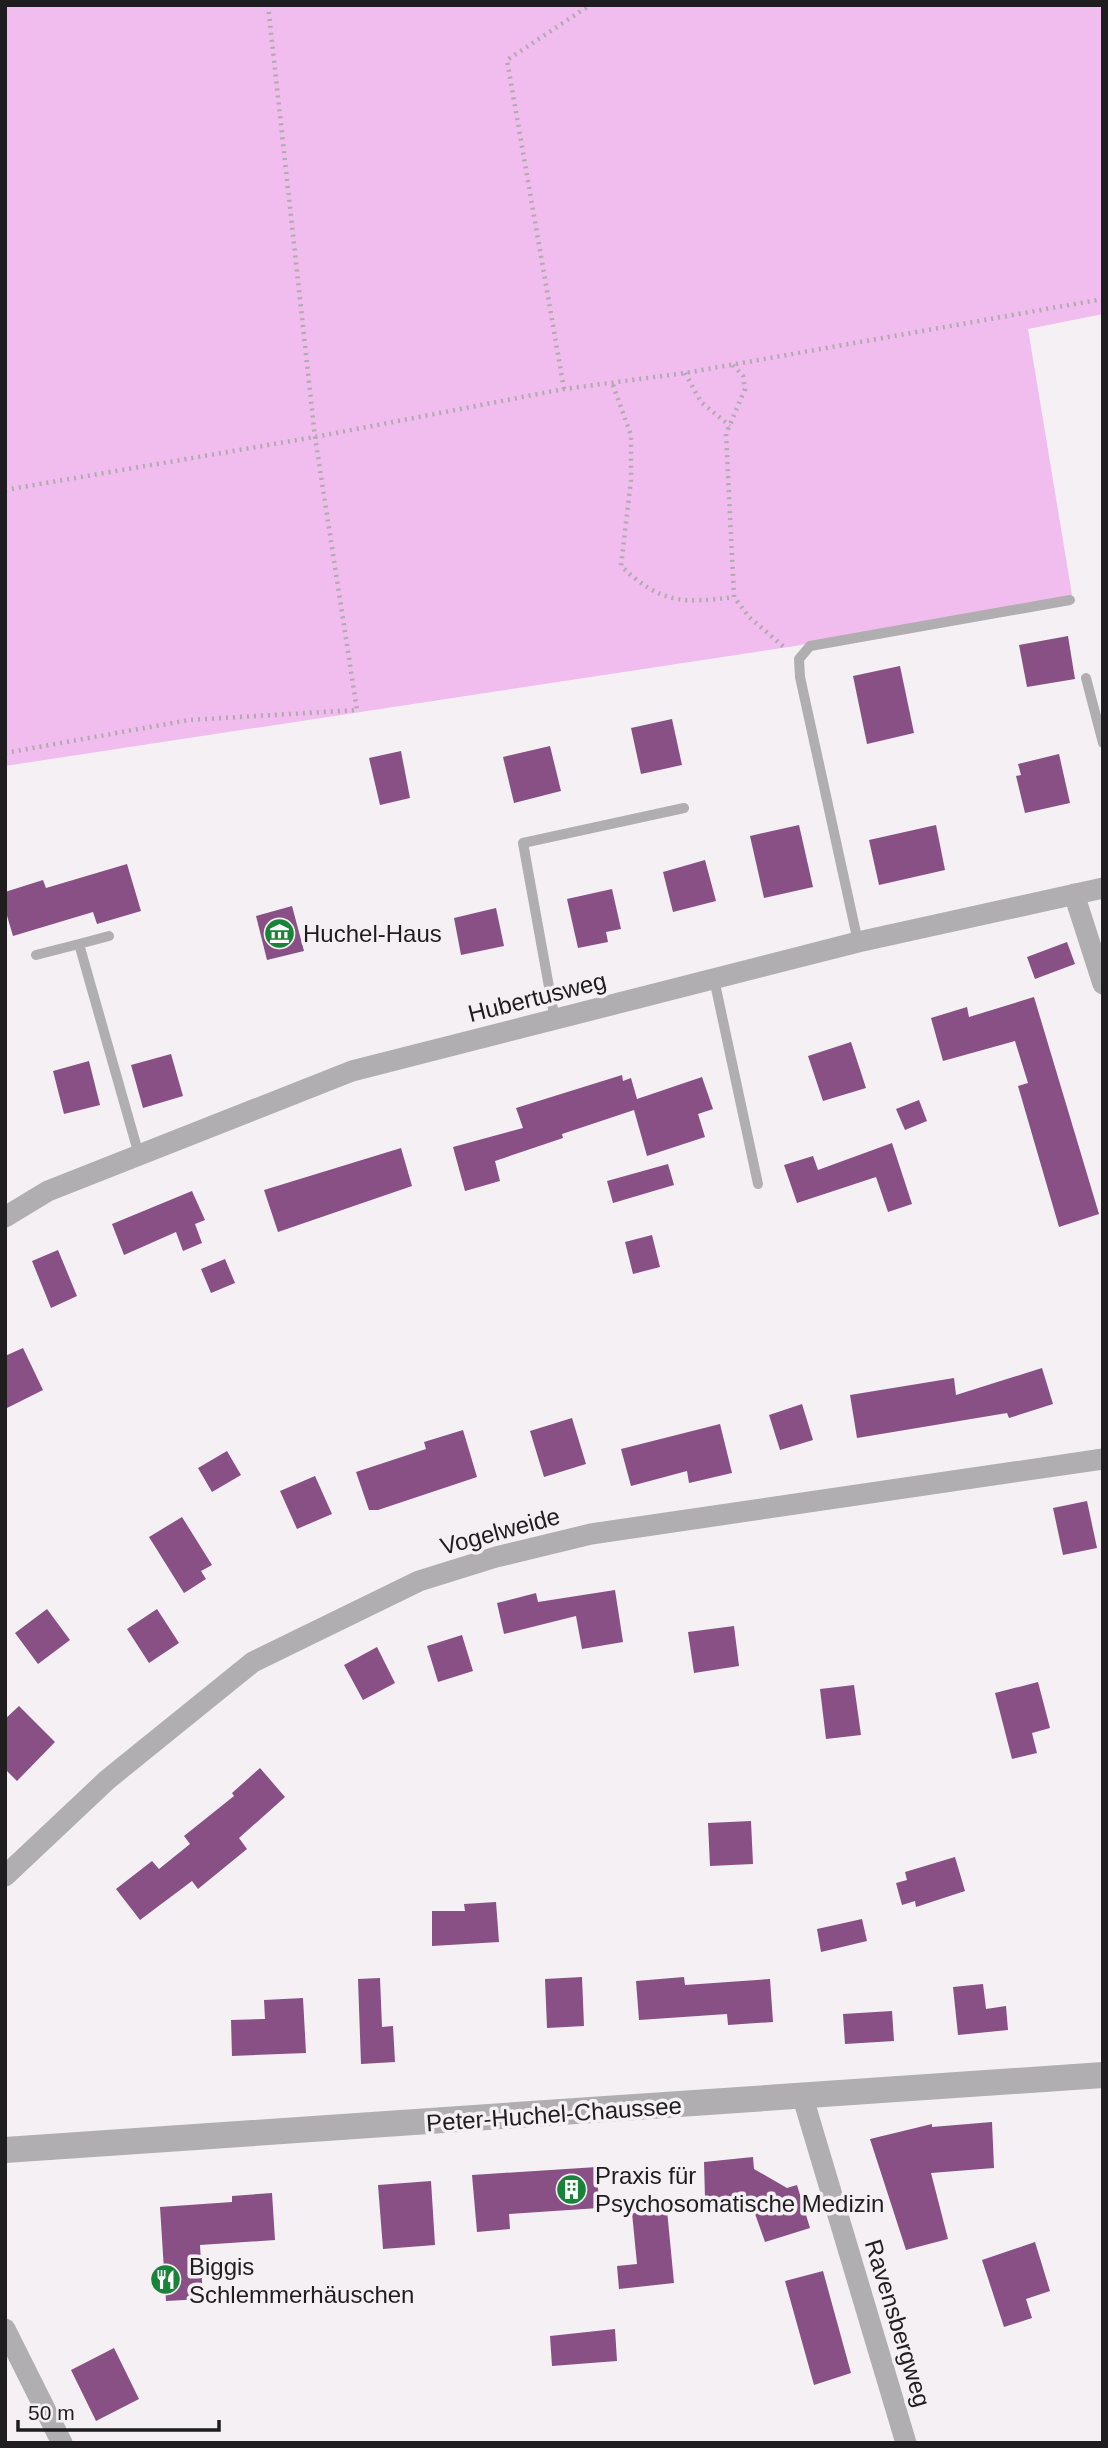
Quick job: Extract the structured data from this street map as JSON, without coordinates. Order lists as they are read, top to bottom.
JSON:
{
  "streets": {
    "street": [
      "Hubertusweg",
      "Vogelweide",
      "Peter-Huchel-Chaussee",
      "Ravensbergweg"
    ]
  },
  "crossings": [
    ["Peter-Huchel-Chaussee", "Ravensbergweg"]
  ],
  "places": {
    "museum": ["Huchel-Haus"],
    "building": ["Praxis für Psychosomatische Medizin"],
    "restaurant": ["Biggis Schlemmerhäuschen"]
  },
  "scale_bar": "50 m"
}
